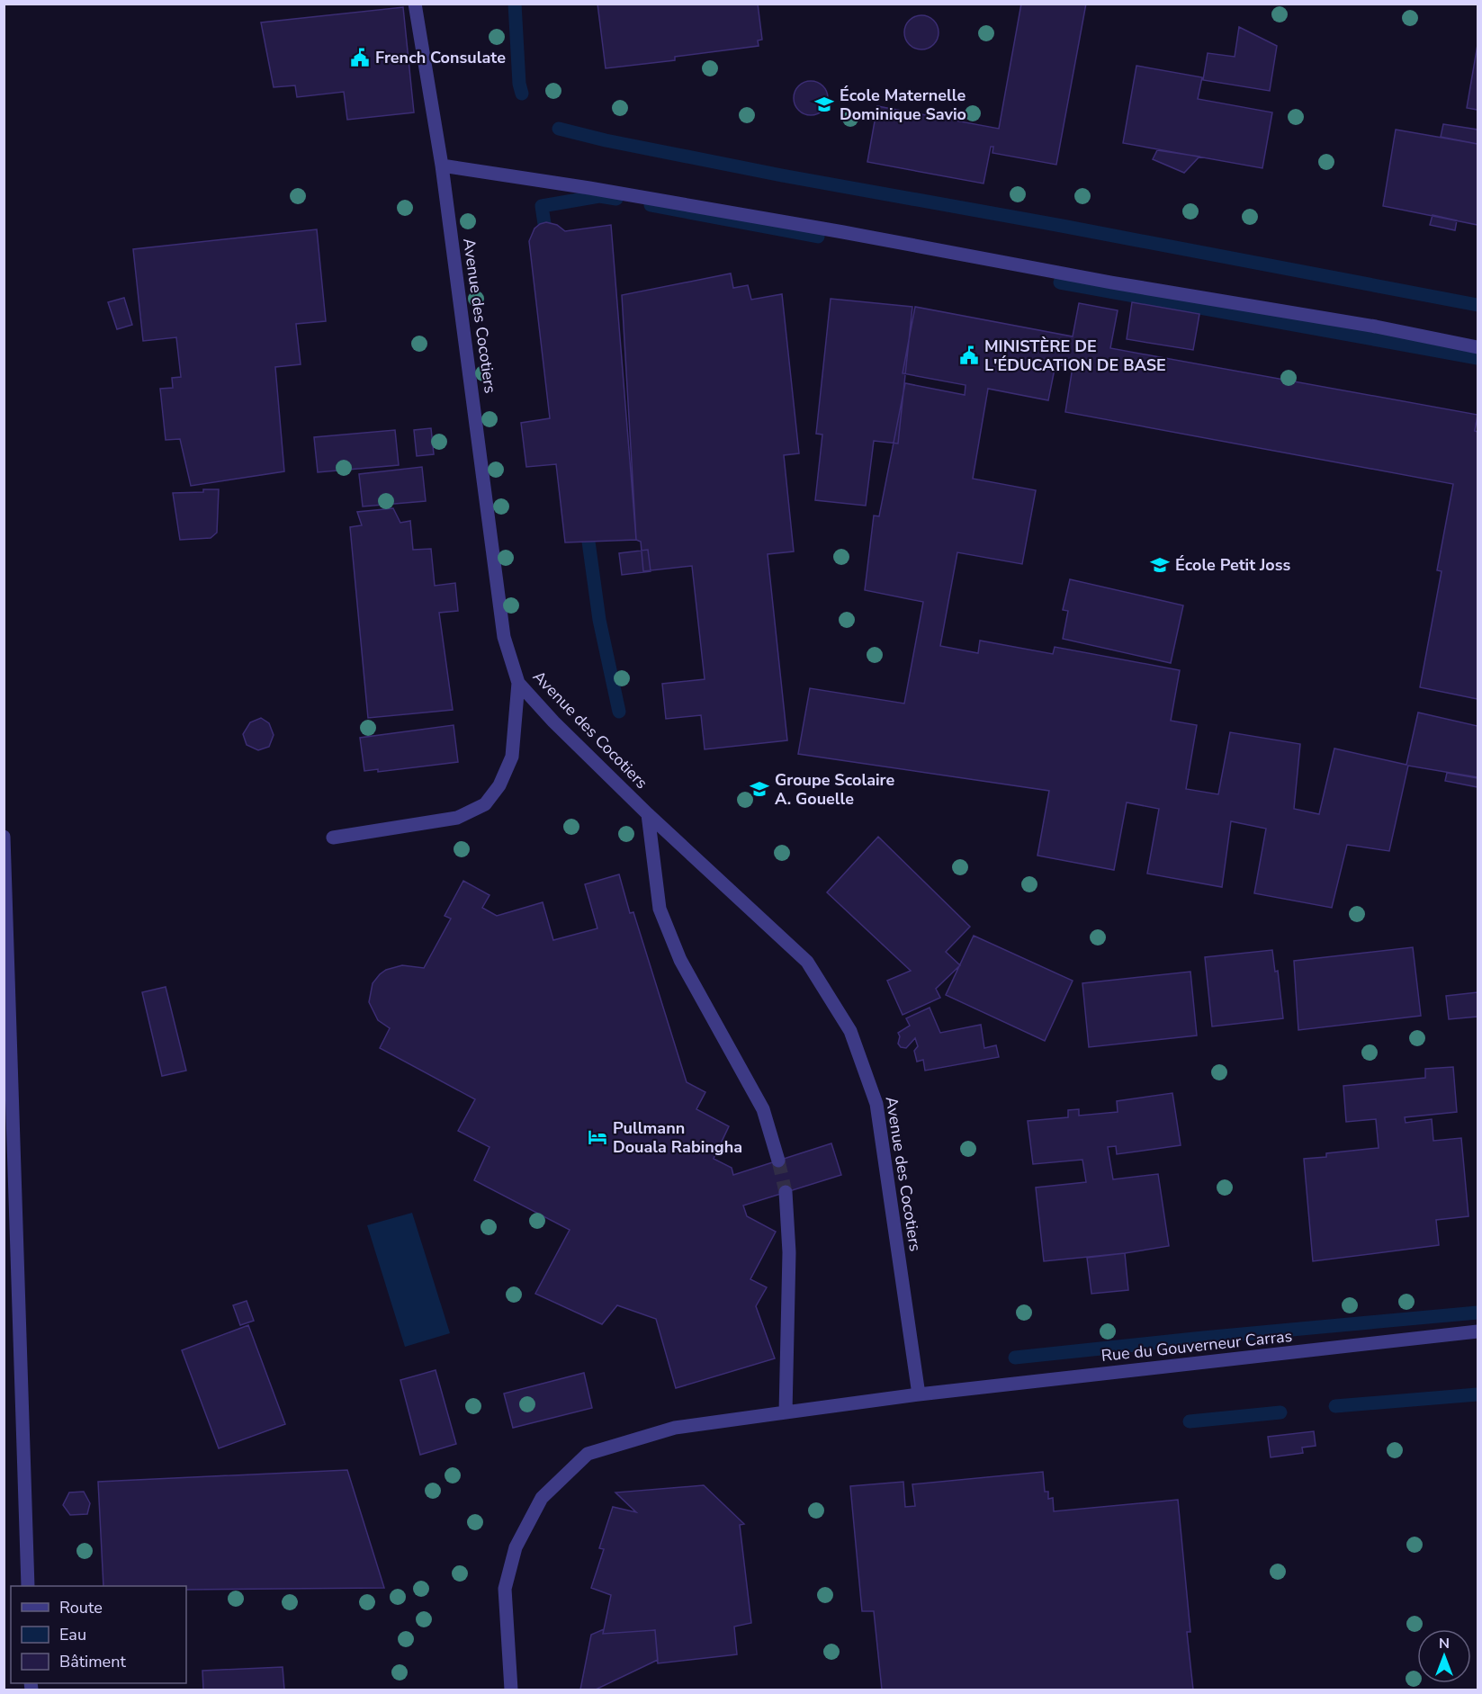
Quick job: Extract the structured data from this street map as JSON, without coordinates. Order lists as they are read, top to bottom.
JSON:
{
  "streets": {
    "street": ["Avenue des Cocotiers", "Rue du Gouverneur Carras"]
  },
  "crossings": [
    ["Avenue des Cocotiers", "Rue du Gouverneur Carras"]
  ],
  "places": {
    "public building": ["French Consulate", "MINISTÈRE DE L'ÉDUCATION DE BASE"],
    "school or university": ["École Maternelle Dominique Savio", "École Petit Joss", "Groupe Scolaire A. Gouelle"],
    "hotel": ["Pullmann Douala Rabingha"]
  },
  "legend": ["Route", "Eau", "Bâtiment"],
  "north": "top"
}
